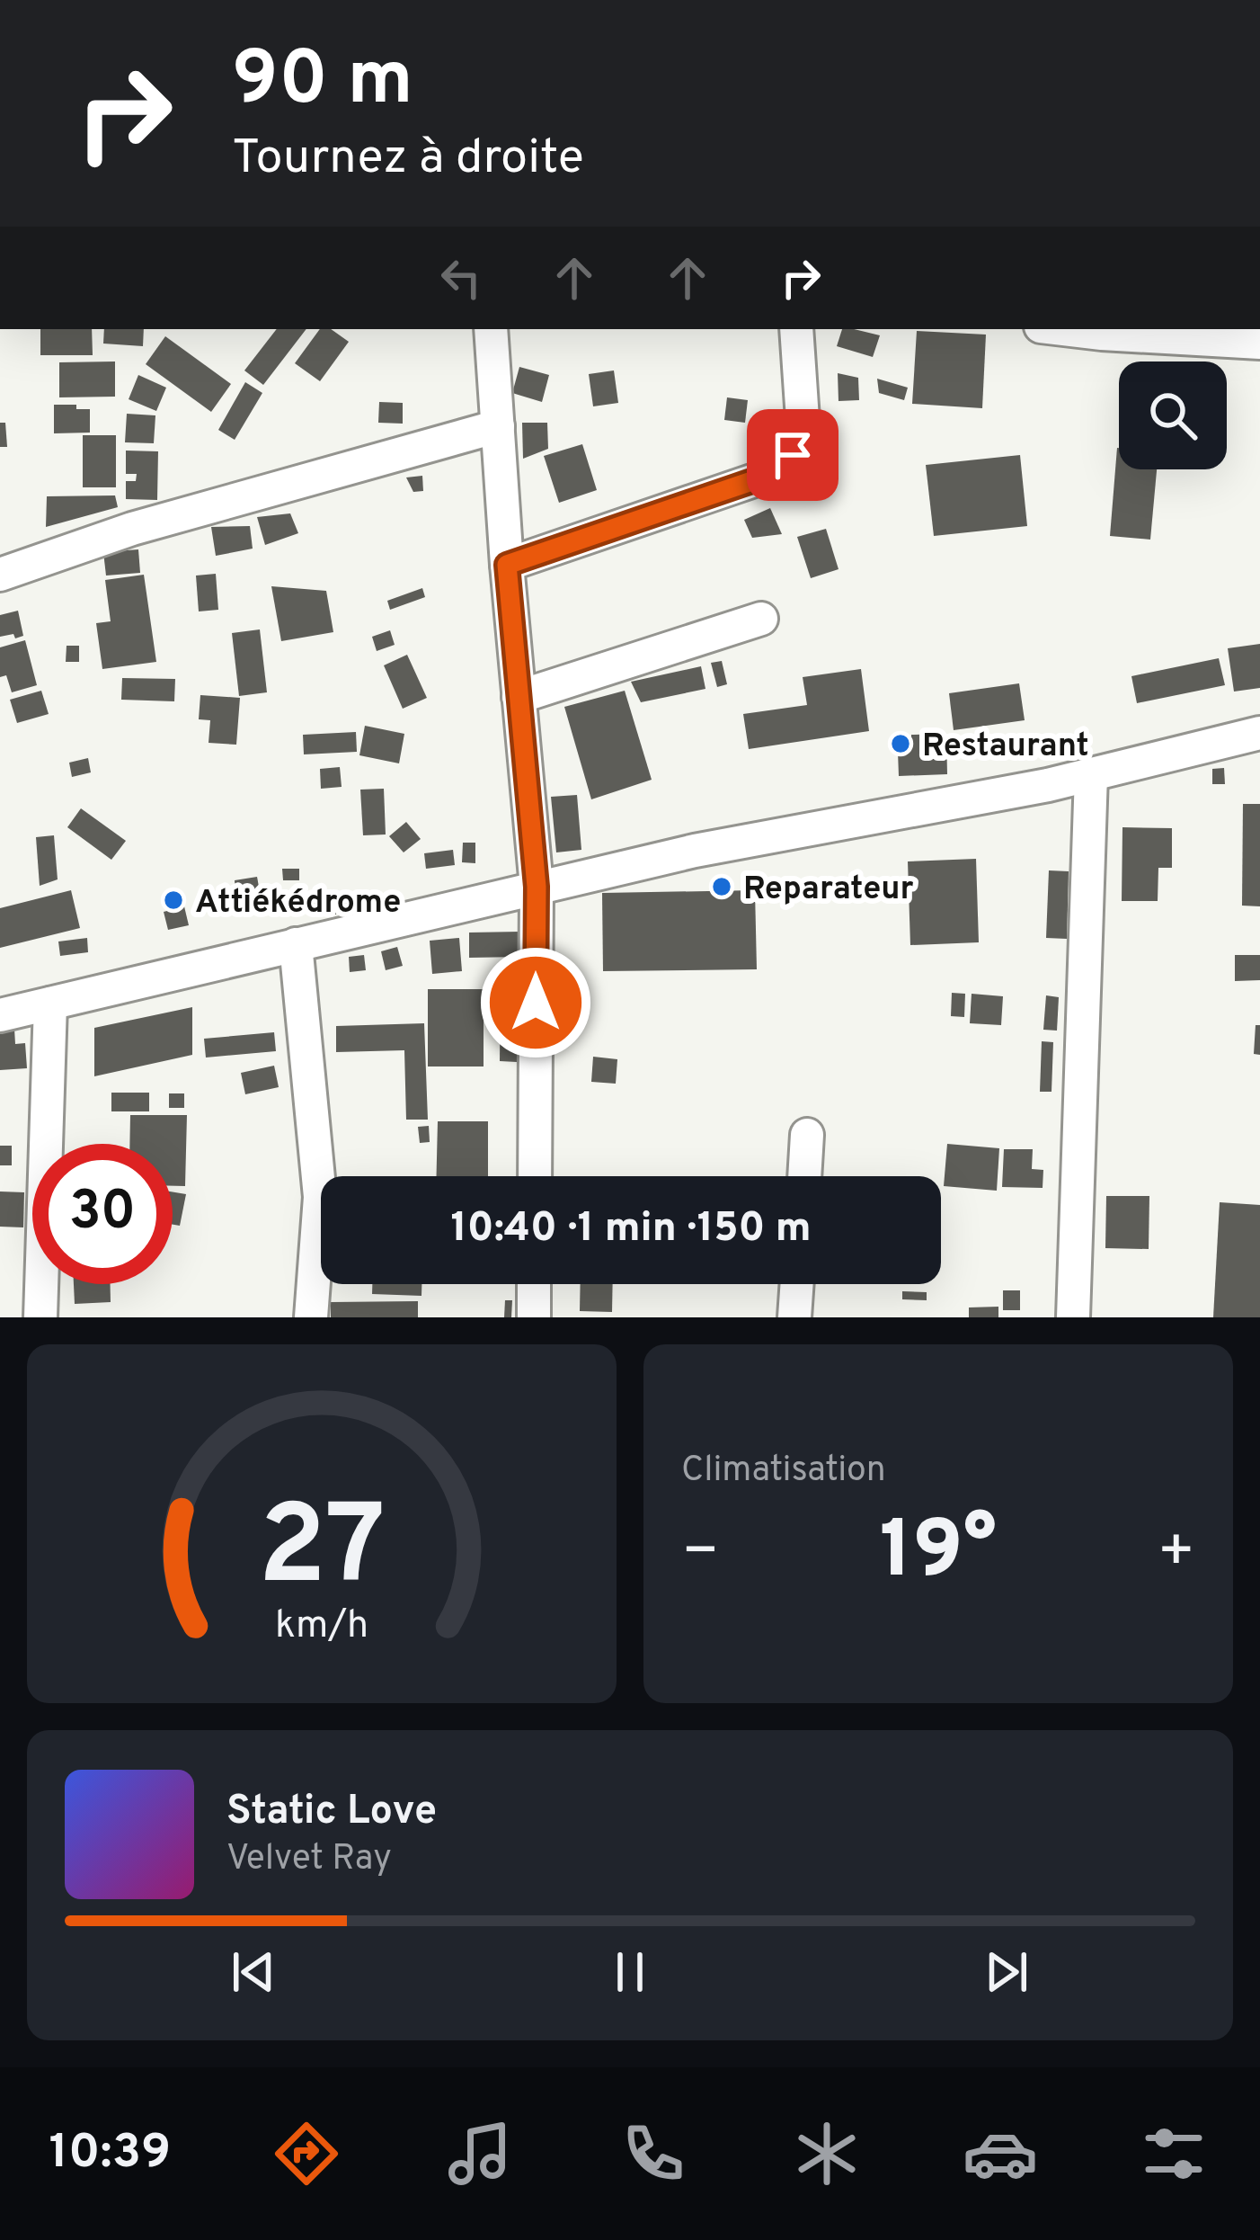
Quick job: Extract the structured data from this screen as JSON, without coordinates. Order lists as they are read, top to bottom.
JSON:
{
  "places": ["Restaurant", "Reparateur", "Attiékédrome"],
  "page": {
    "turn": ["90 m", "Tournez à droite"],
    "limit": "30",
    "trip": "10:40 · 1 min · 150 m",
    "tile": "Climatisation",
    "heat": ["−", "19°", "+"],
    "song": ["Static Love", "Velvet Ray"],
    "tabs": "10:39",
    "gauge": ["27", "km/h"]
  }
}
